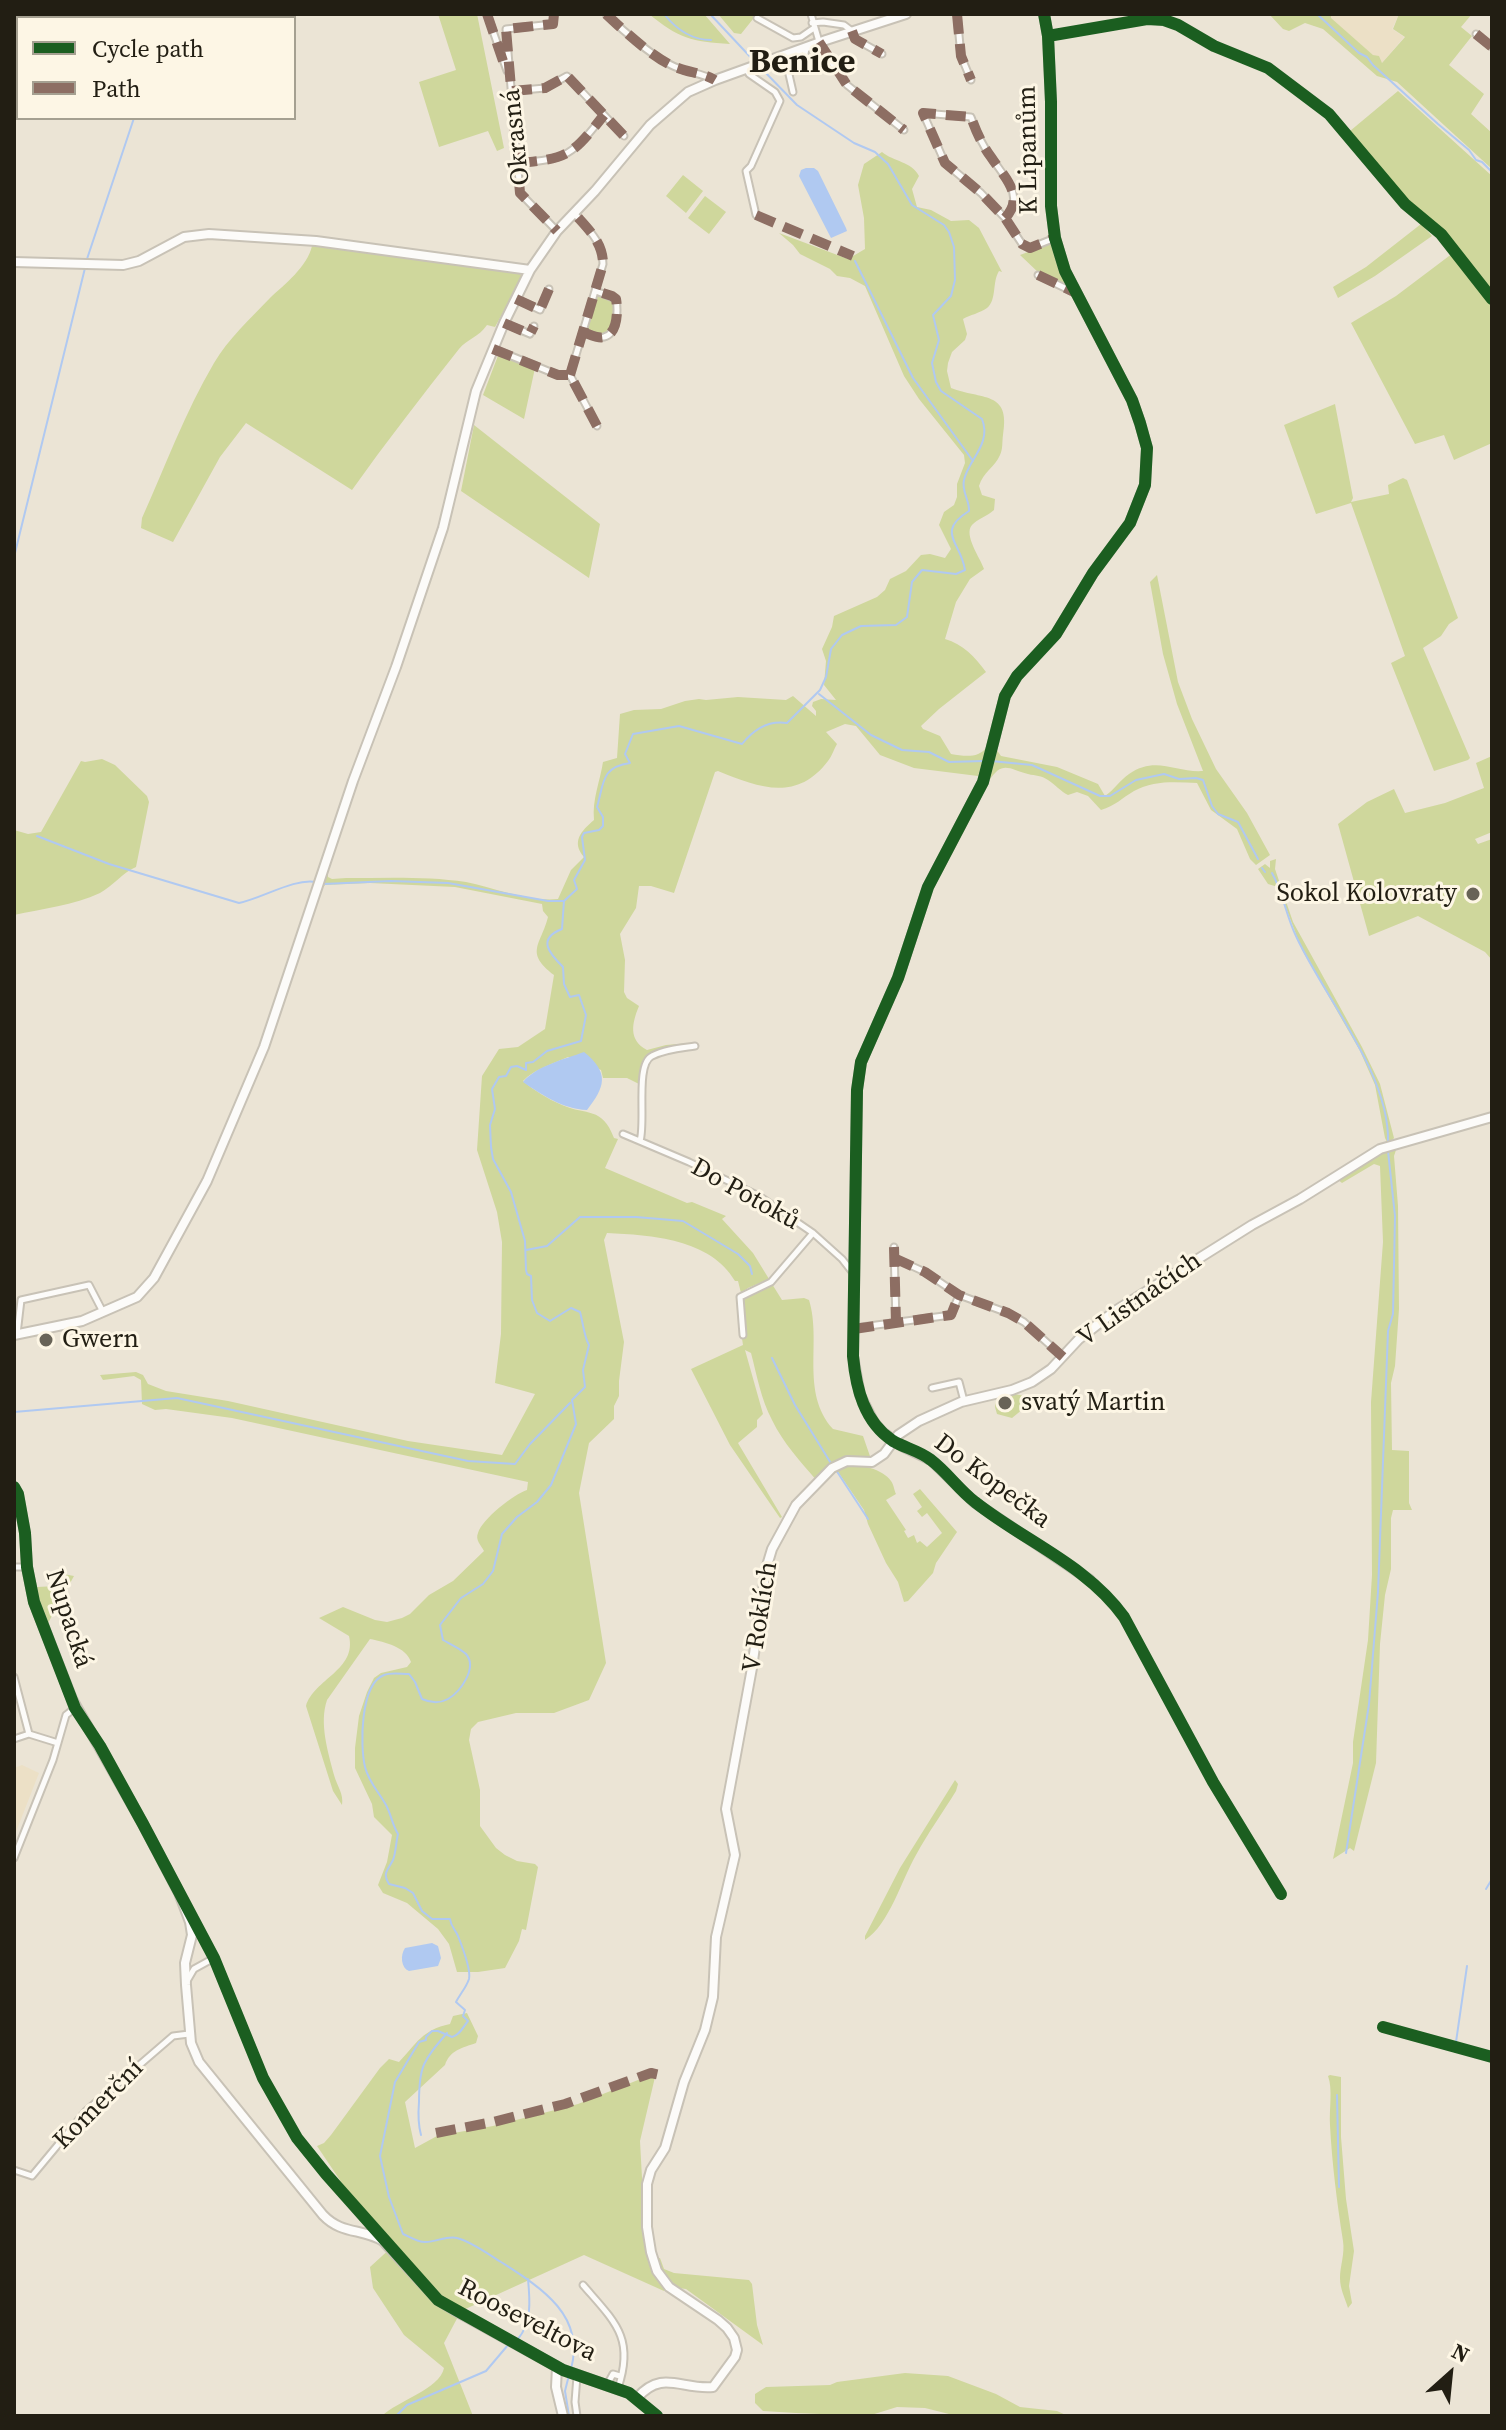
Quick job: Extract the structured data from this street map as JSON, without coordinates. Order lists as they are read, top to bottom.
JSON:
{
  "streets": {
    "street": [
      "Okrasná",
      "K Lipanům",
      "Do Potoků",
      "V Listnáčích",
      "Do Kopečka",
      "V Roklích",
      "Nupacká",
      "Komerční",
      "Rooseveltova"
    ]
  },
  "crossings": [
    ["K Lipanům", "Do Kopečka"],
    ["Do Potoků", "Do Kopečka"],
    ["V Listnáčích", "Do Kopečka"],
    ["V Listnáčích", "V Roklích"],
    ["Do Kopečka", "V Roklích"],
    ["V Roklích", "Rooseveltova"],
    ["Nupacká", "Komerční"],
    ["Nupacká", "Rooseveltova"],
    ["Komerční", "Rooseveltova"]
  ],
  "districts": ["Benice"],
  "places": ["Sokol Kolovraty", "Gwern", "svatý Martin"],
  "legend": ["Cycle path", "Path"],
  "north": "top right"
}
